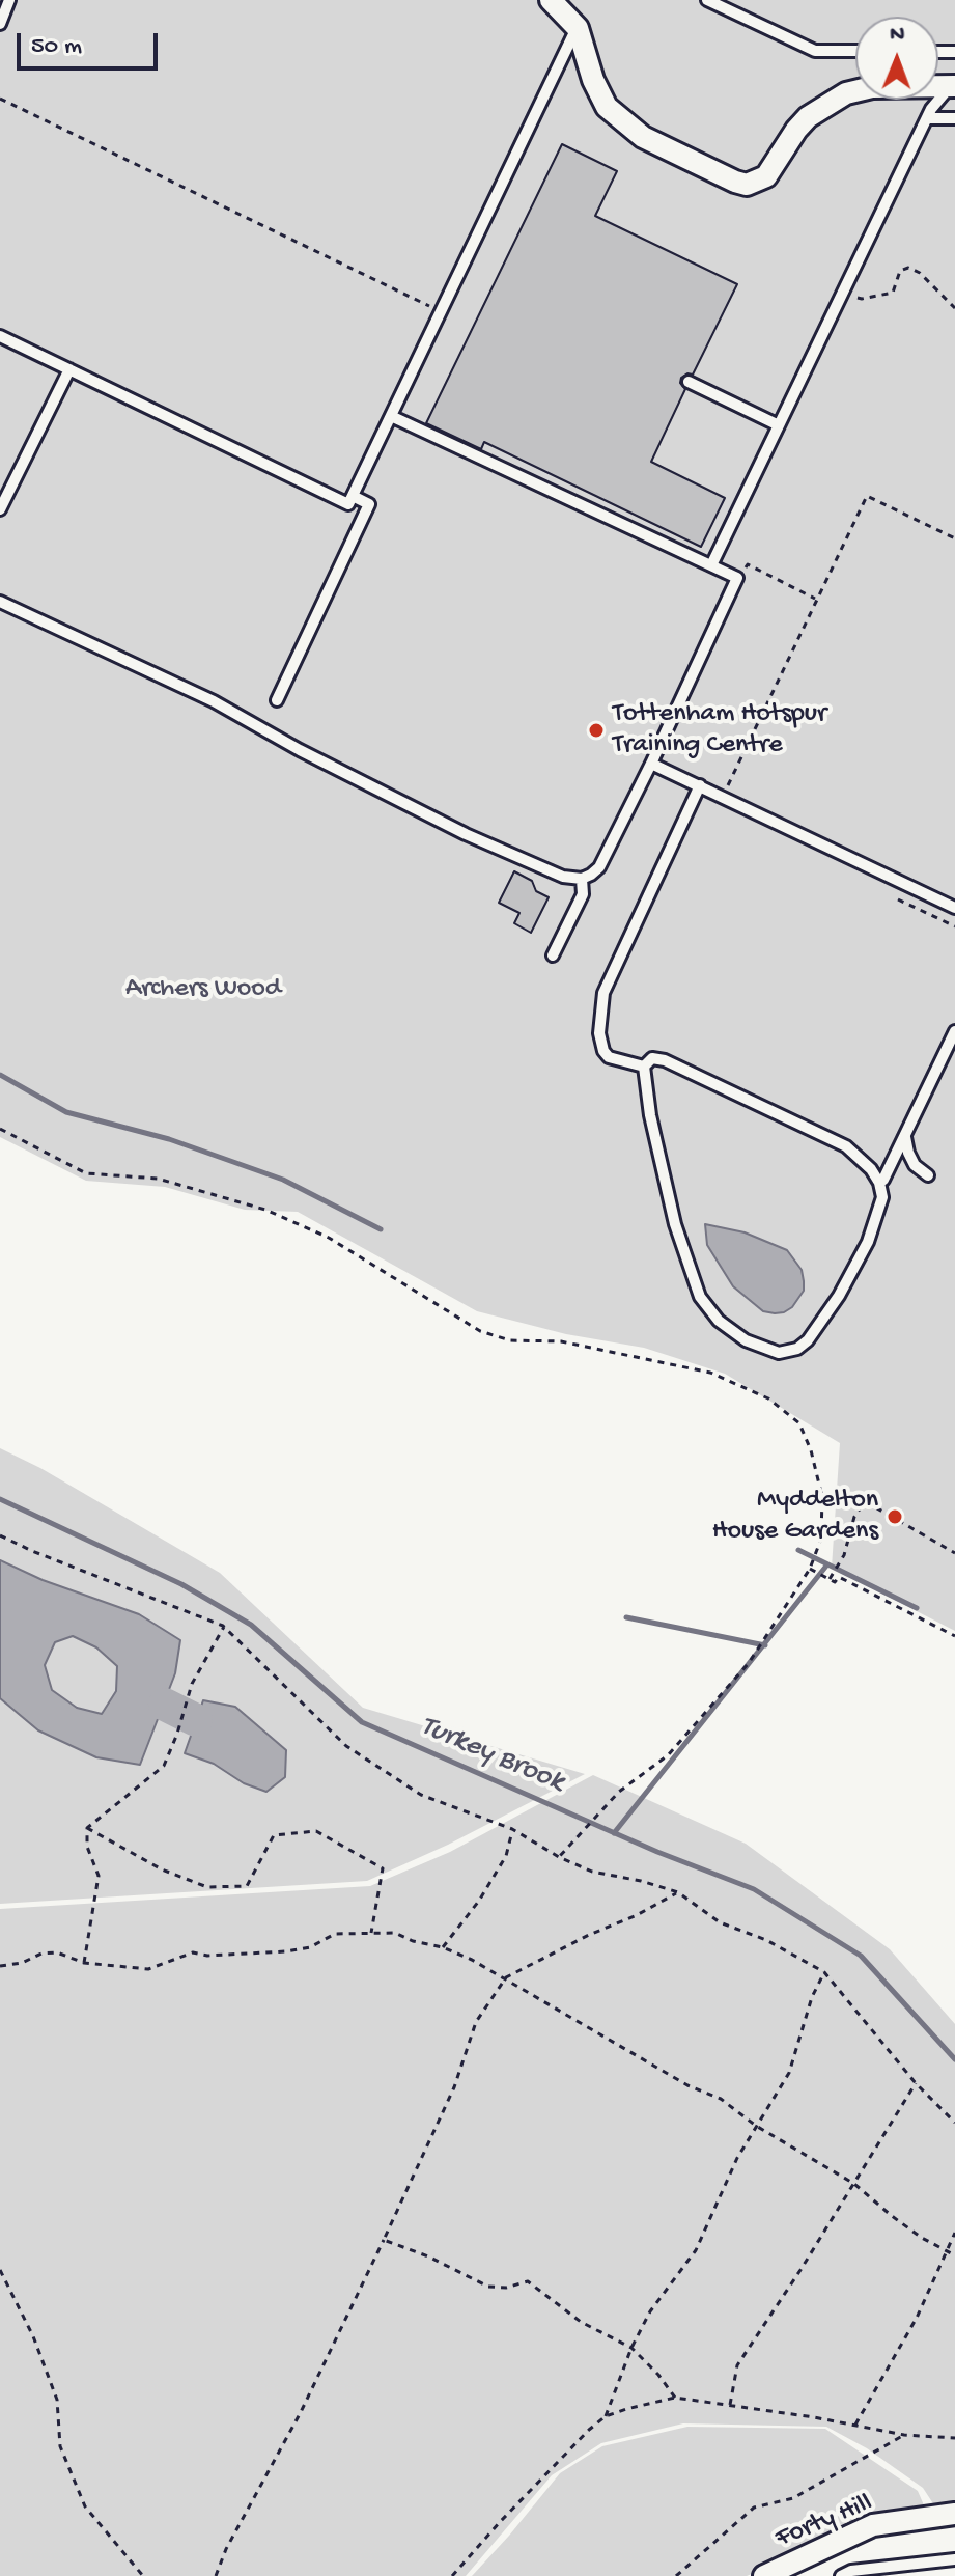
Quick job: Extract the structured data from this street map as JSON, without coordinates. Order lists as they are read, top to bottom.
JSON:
{
  "streets": {
    "street": ["Forty Hill"]
  },
  "water": ["Turkey Brook"],
  "parks": ["Archers Wood"],
  "places": ["Tottenham Hotspur Training Centre", "Myddelton House Gardens"],
  "scale_bar": "50 m",
  "north": "top"
}
